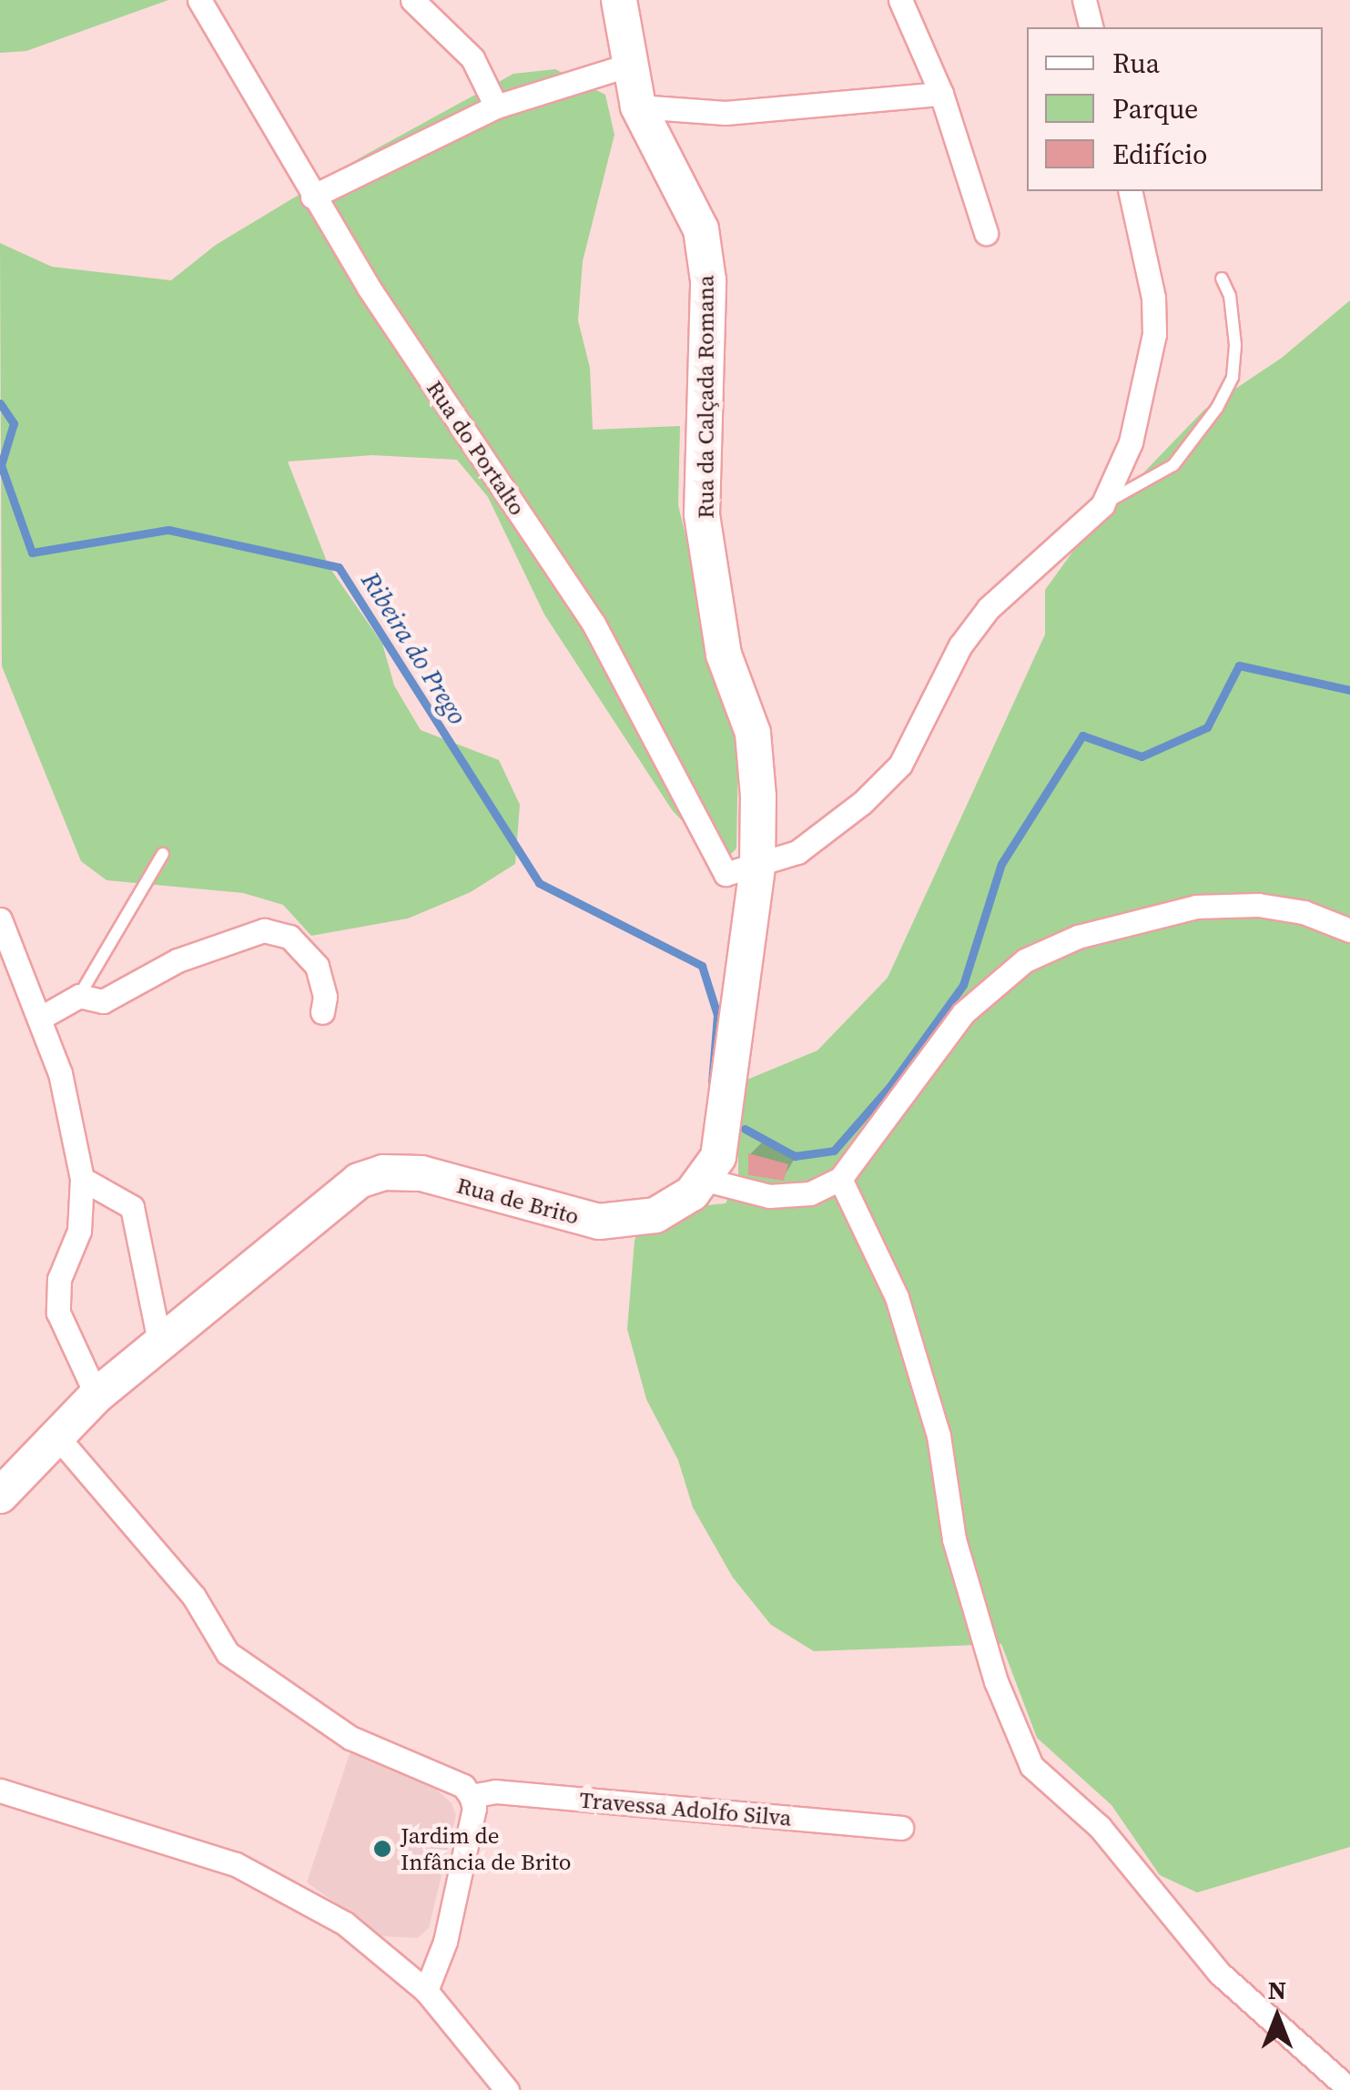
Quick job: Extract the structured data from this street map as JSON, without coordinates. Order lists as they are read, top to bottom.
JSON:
{
  "streets": {
    "street": [
      "Rua da Calçada Romana",
      "Rua do Portalto",
      "Rua de Brito",
      "Travessa Adolfo Silva"
    ]
  },
  "crossings": [
    ["Rua da Calçada Romana", "Rua do Portalto"],
    ["Rua da Calçada Romana", "Rua de Brito"]
  ],
  "water": ["Ribeira do Prego"],
  "places": ["Jardim de Infância de Brito"],
  "legend": ["Rua", "Parque", "Edifício"],
  "north": "top"
}
